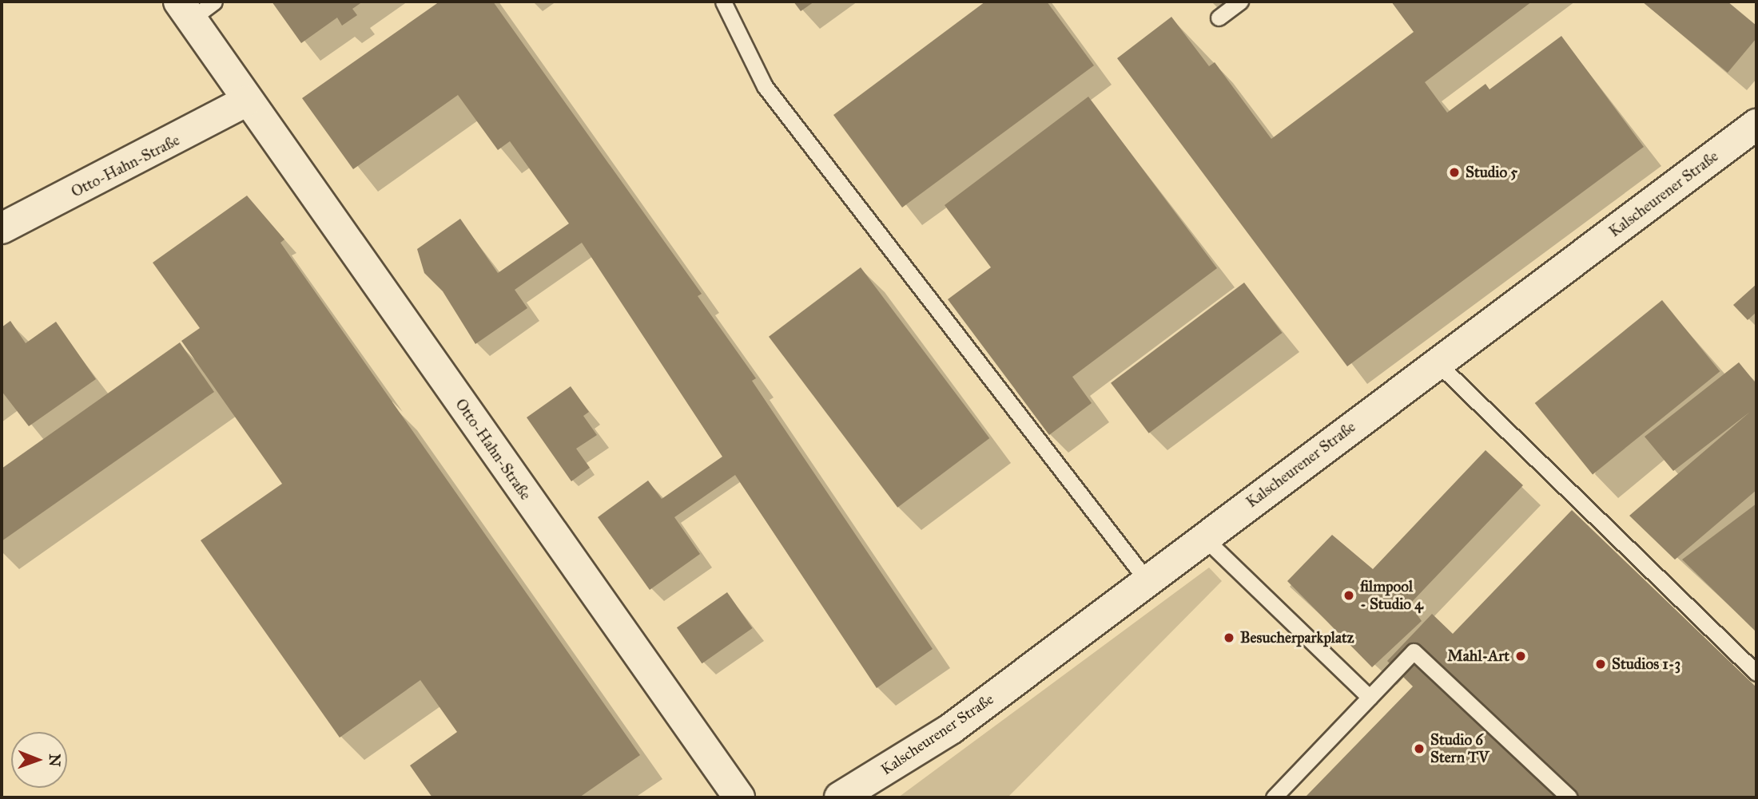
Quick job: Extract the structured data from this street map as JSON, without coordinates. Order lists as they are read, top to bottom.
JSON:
{
  "streets": {
    "street": ["Otto-Hahn-Straße", "Kalscheurener Straße"]
  },
  "places": [
    "Studio 5",
    "filmpool - Studio 4",
    "Besucherparkplatz",
    "Mahl-Art",
    "Studios 1-3",
    "Studio 6 Stern TV"
  ],
  "north": "right"
}
